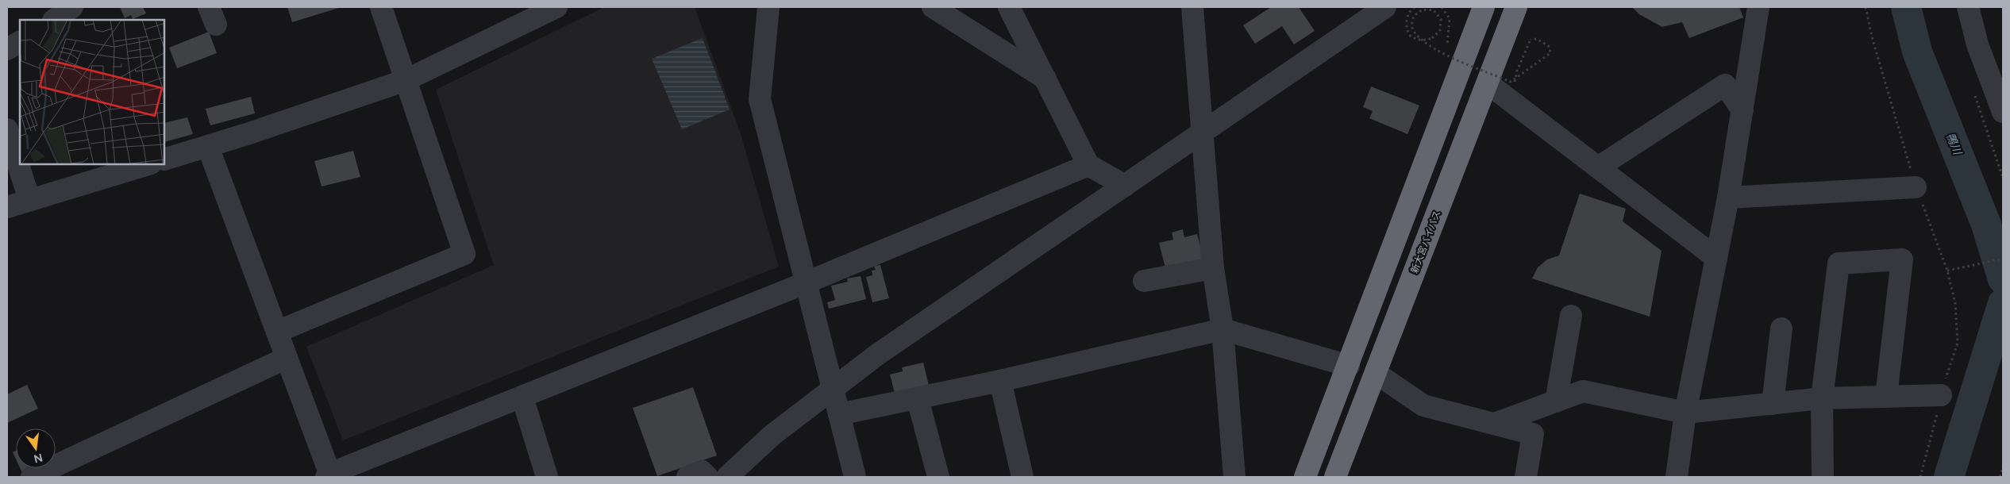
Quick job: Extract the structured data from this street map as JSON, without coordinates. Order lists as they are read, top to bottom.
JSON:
{
  "streets": {
    "highway": ["新大宮バイパス"]
  },
  "water": ["鴨川"],
  "north": "bottom"
}
